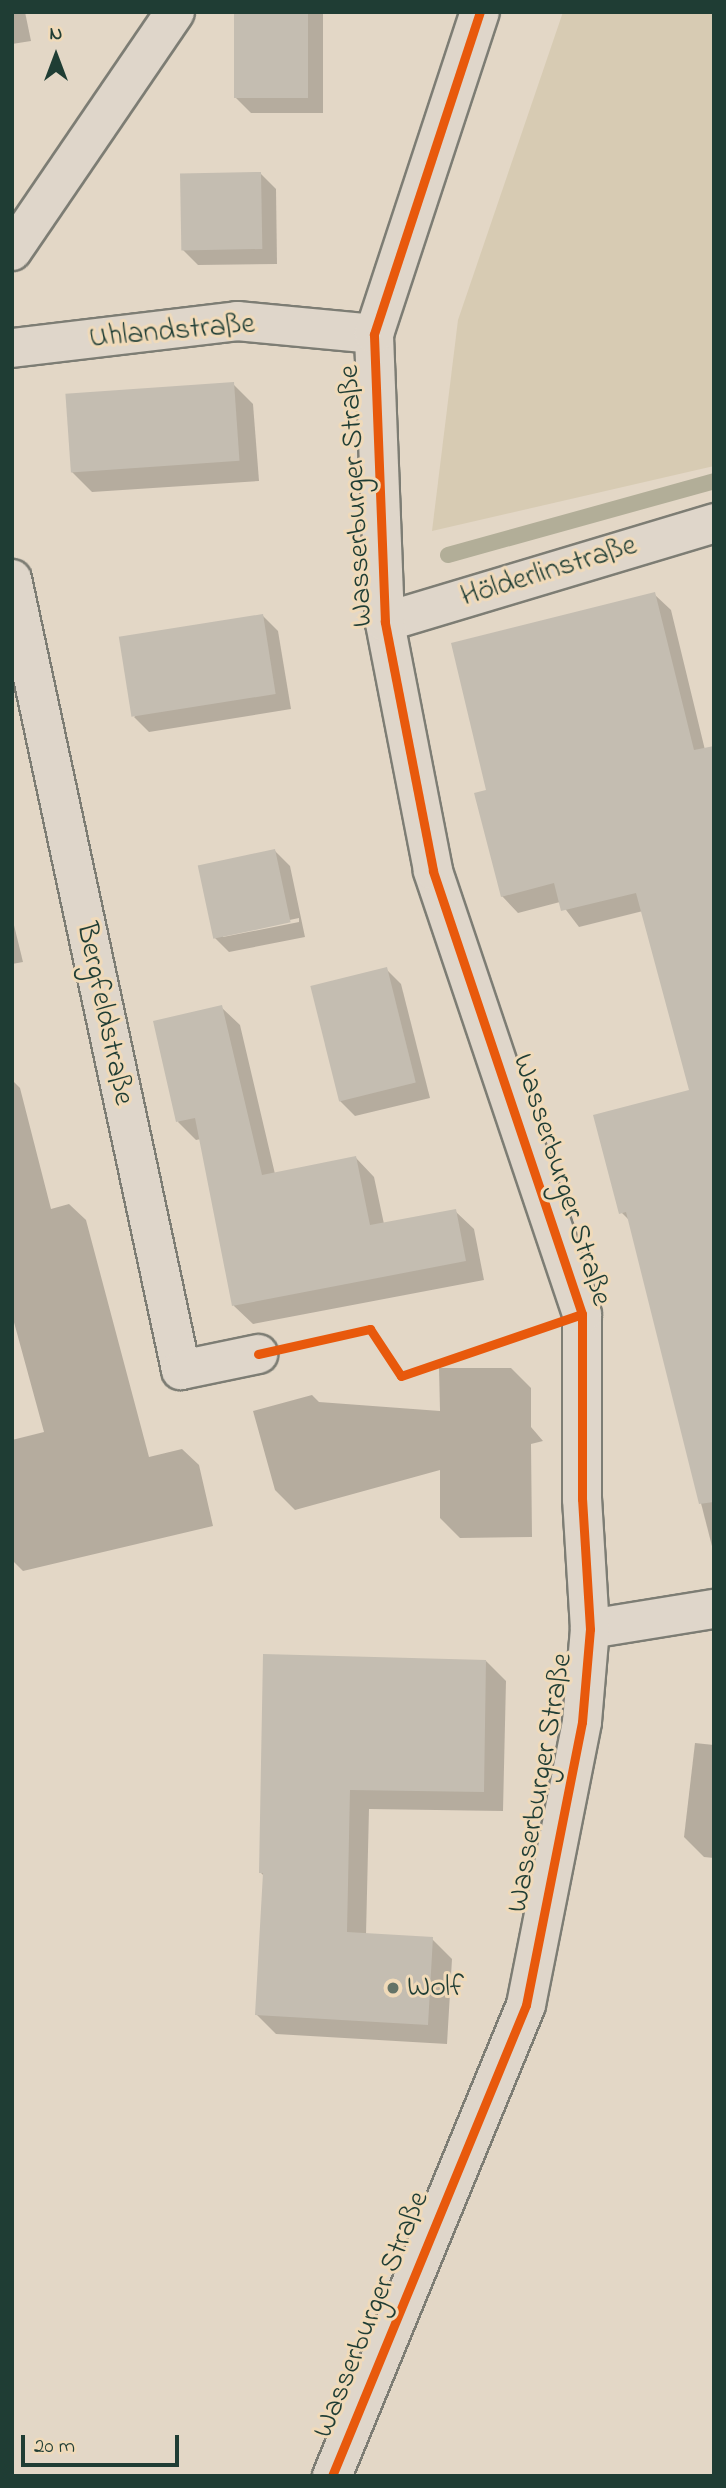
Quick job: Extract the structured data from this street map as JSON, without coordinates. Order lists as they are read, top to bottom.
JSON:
{
  "streets": {
    "street": [
      "Uhlandstraße",
      "Wasserburger Straße",
      "Hölderlinstraße",
      "Bergfeldstraße"
    ]
  },
  "crossings": [
    ["Uhlandstraße", "Wasserburger Straße"],
    ["Wasserburger Straße", "Hölderlinstraße"]
  ],
  "places": ["Wolf"],
  "scale_bar": "20 m",
  "north": "top"
}
